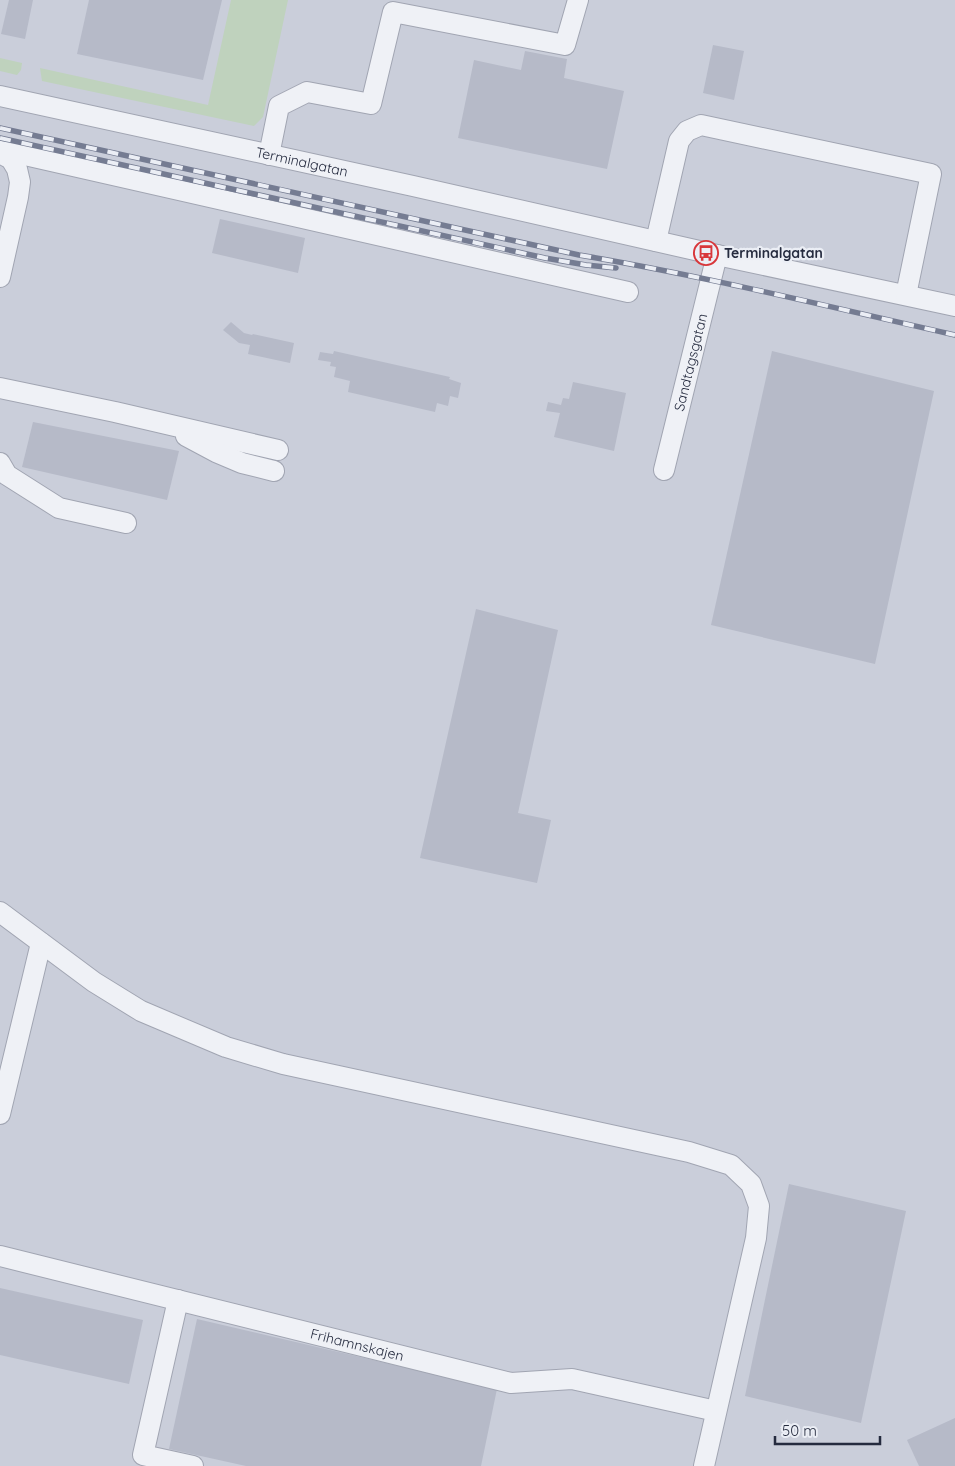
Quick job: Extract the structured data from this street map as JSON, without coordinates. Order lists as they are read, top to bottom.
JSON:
{
  "streets": {
    "street": ["Terminalgatan", "Sandtagsgatan", "Frihamnskajen"]
  },
  "crossings": [
    ["Terminalgatan", "Sandtagsgatan"]
  ],
  "places": {
    "bus stop": ["Terminalgatan"]
  },
  "scale_bar": "50 m"
}
